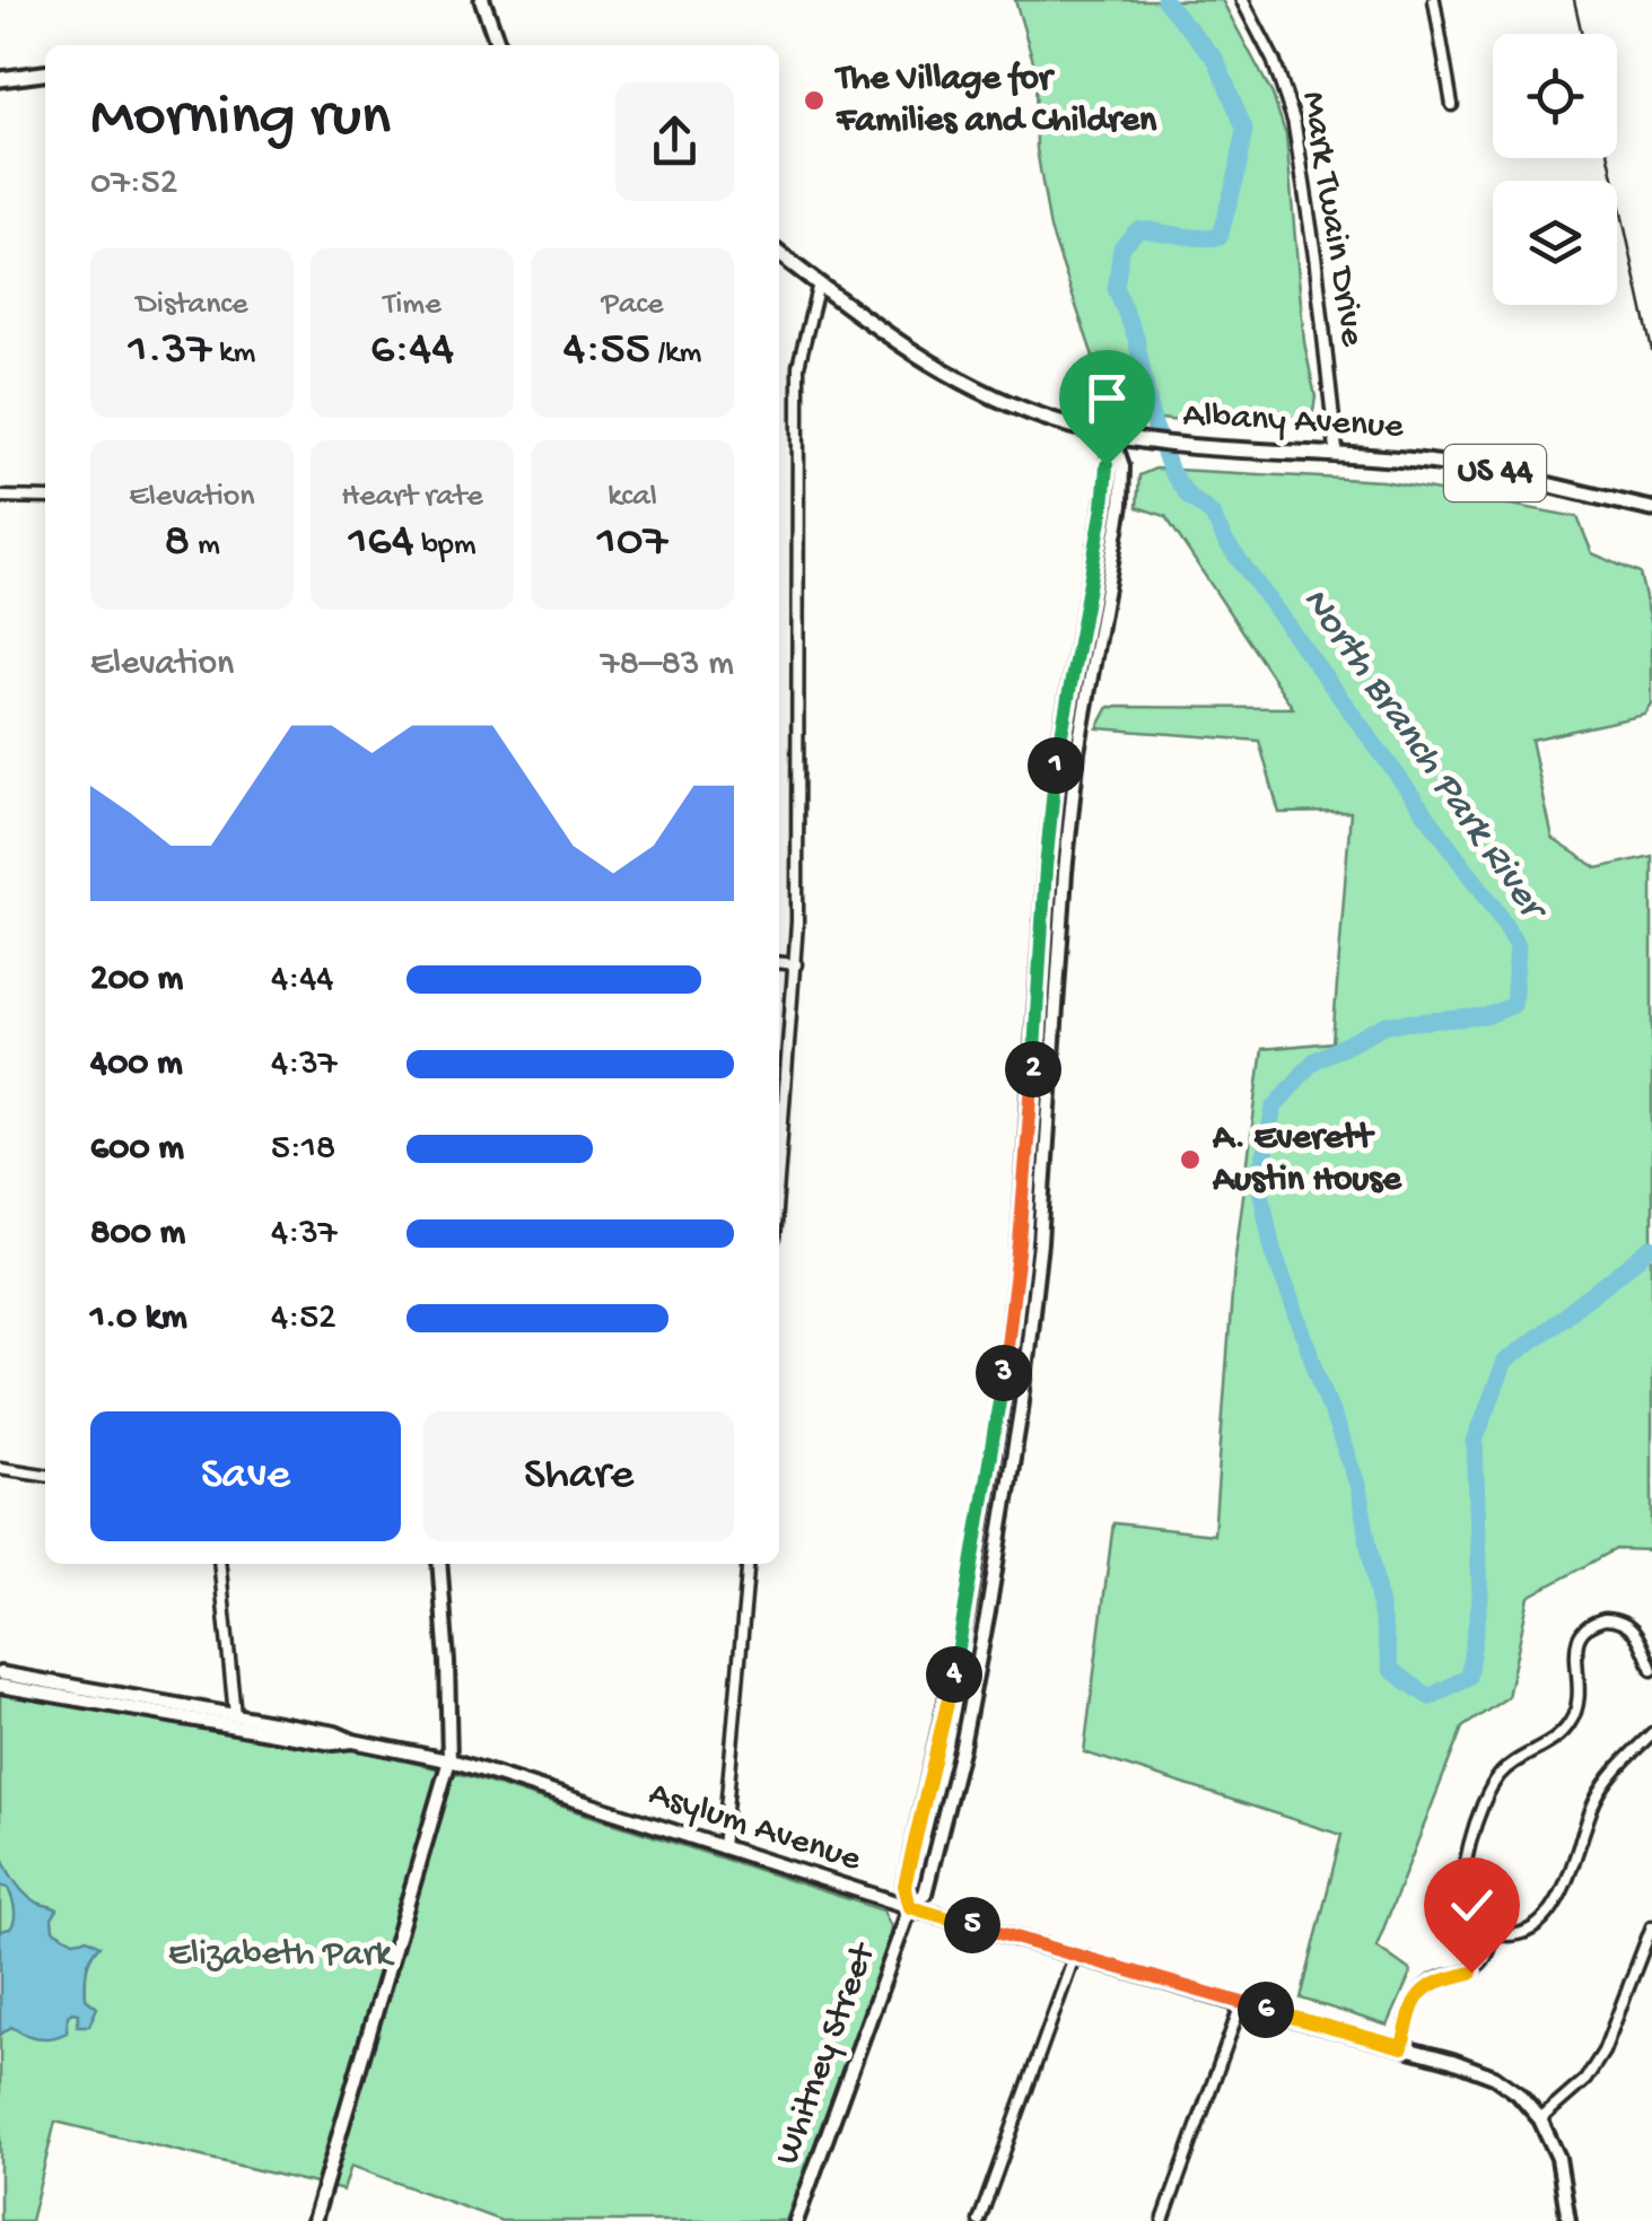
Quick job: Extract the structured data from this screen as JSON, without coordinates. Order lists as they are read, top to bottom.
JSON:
{
  "streets": {
    "main road": [
      "Albany Avenue",
      "US 44",
      "Asylum Avenue",
      "Whitney Street"
    ],
    "street": ["Mark Twain Drive"]
  },
  "crossings": [
    ["Mark Twain Drive", "Albany Avenue"],
    ["Asylum Avenue", "Whitney Street"]
  ],
  "water": ["North Branch Park River"],
  "parks": ["Elizabeth Park"],
  "places": ["The Village for Families and Children", "A. Everett Austin House"],
  "page": {
    "heading": ["Morning run", "07:52"],
    "stats": [
      ["Distance", "1.37 km"],
      ["Time", "6:44"],
      ["Pace", "4:55 /km"],
      ["Elevation", "8 m"],
      ["Heart rate", "164 bpm"],
      ["kcal", "107"]
    ],
    "chart": ["Elevation", "78–83 m"],
    "pins": [
      "1",
      "2",
      "3",
      "4",
      "5",
      "6"
    ],
    "list": [
      {
        "name": "200 m",
        "note": "4:44"
      },
      {
        "name": "400 m",
        "note": "4:37"
      },
      {
        "name": "600 m",
        "note": "5:18"
      },
      {
        "name": "800 m",
        "note": "4:37"
      },
      {
        "name": "1.0 km",
        "note": "4:52"
      }
    ],
    "buttons": ["Save", "Share"]
  }
}
